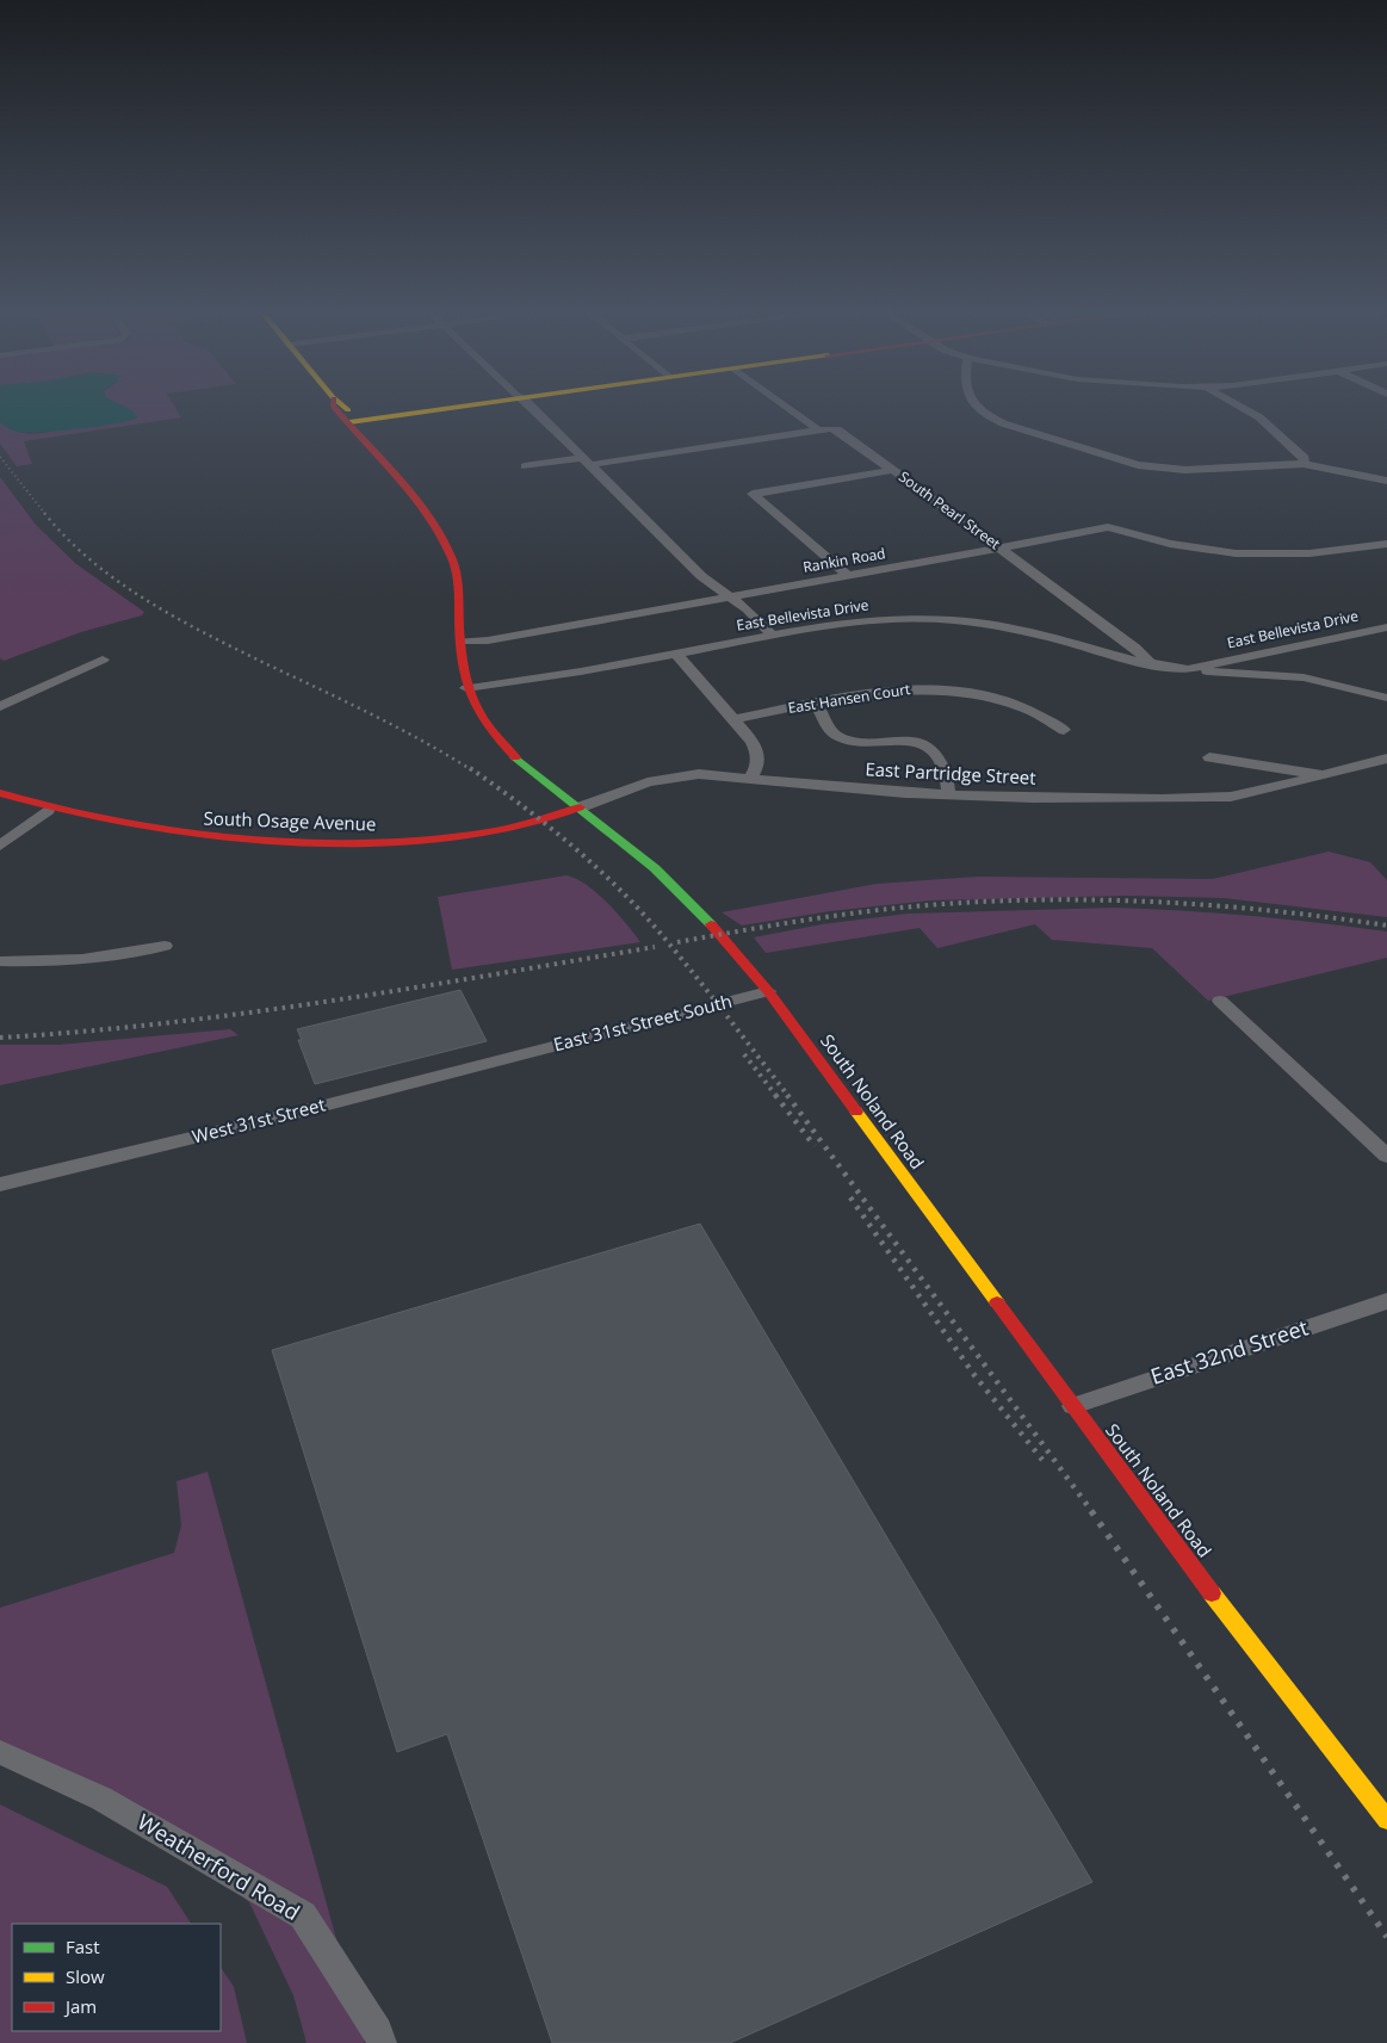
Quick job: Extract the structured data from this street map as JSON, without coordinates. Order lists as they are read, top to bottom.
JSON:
{
  "streets": {
    "main road": ["South Osage Avenue", "South Noland Road"],
    "street": [
      "South Pearl Street",
      "Rankin Road",
      "East Bellevista Drive",
      "East Hansen Court",
      "East Partridge Street",
      "East 31st Street South",
      "West 31st Street",
      "East 32nd Street",
      "Weatherford Road"
    ]
  },
  "crossings": [
    ["South Pearl Street", "Rankin Road"],
    ["South Pearl Street", "East Bellevista Drive"],
    ["Rankin Road", "South Noland Road"],
    ["East Bellevista Drive", "South Noland Road"],
    ["East Partridge Street", "South Osage Avenue"],
    ["East Partridge Street", "South Noland Road"],
    ["South Osage Avenue", "South Noland Road"],
    ["East 31st Street South", "South Noland Road"],
    ["East 31st Street South", "West 31st Street"],
    ["South Noland Road", "East 32nd Street"]
  ],
  "legend": ["Fast", "Slow", "Jam"]
}
